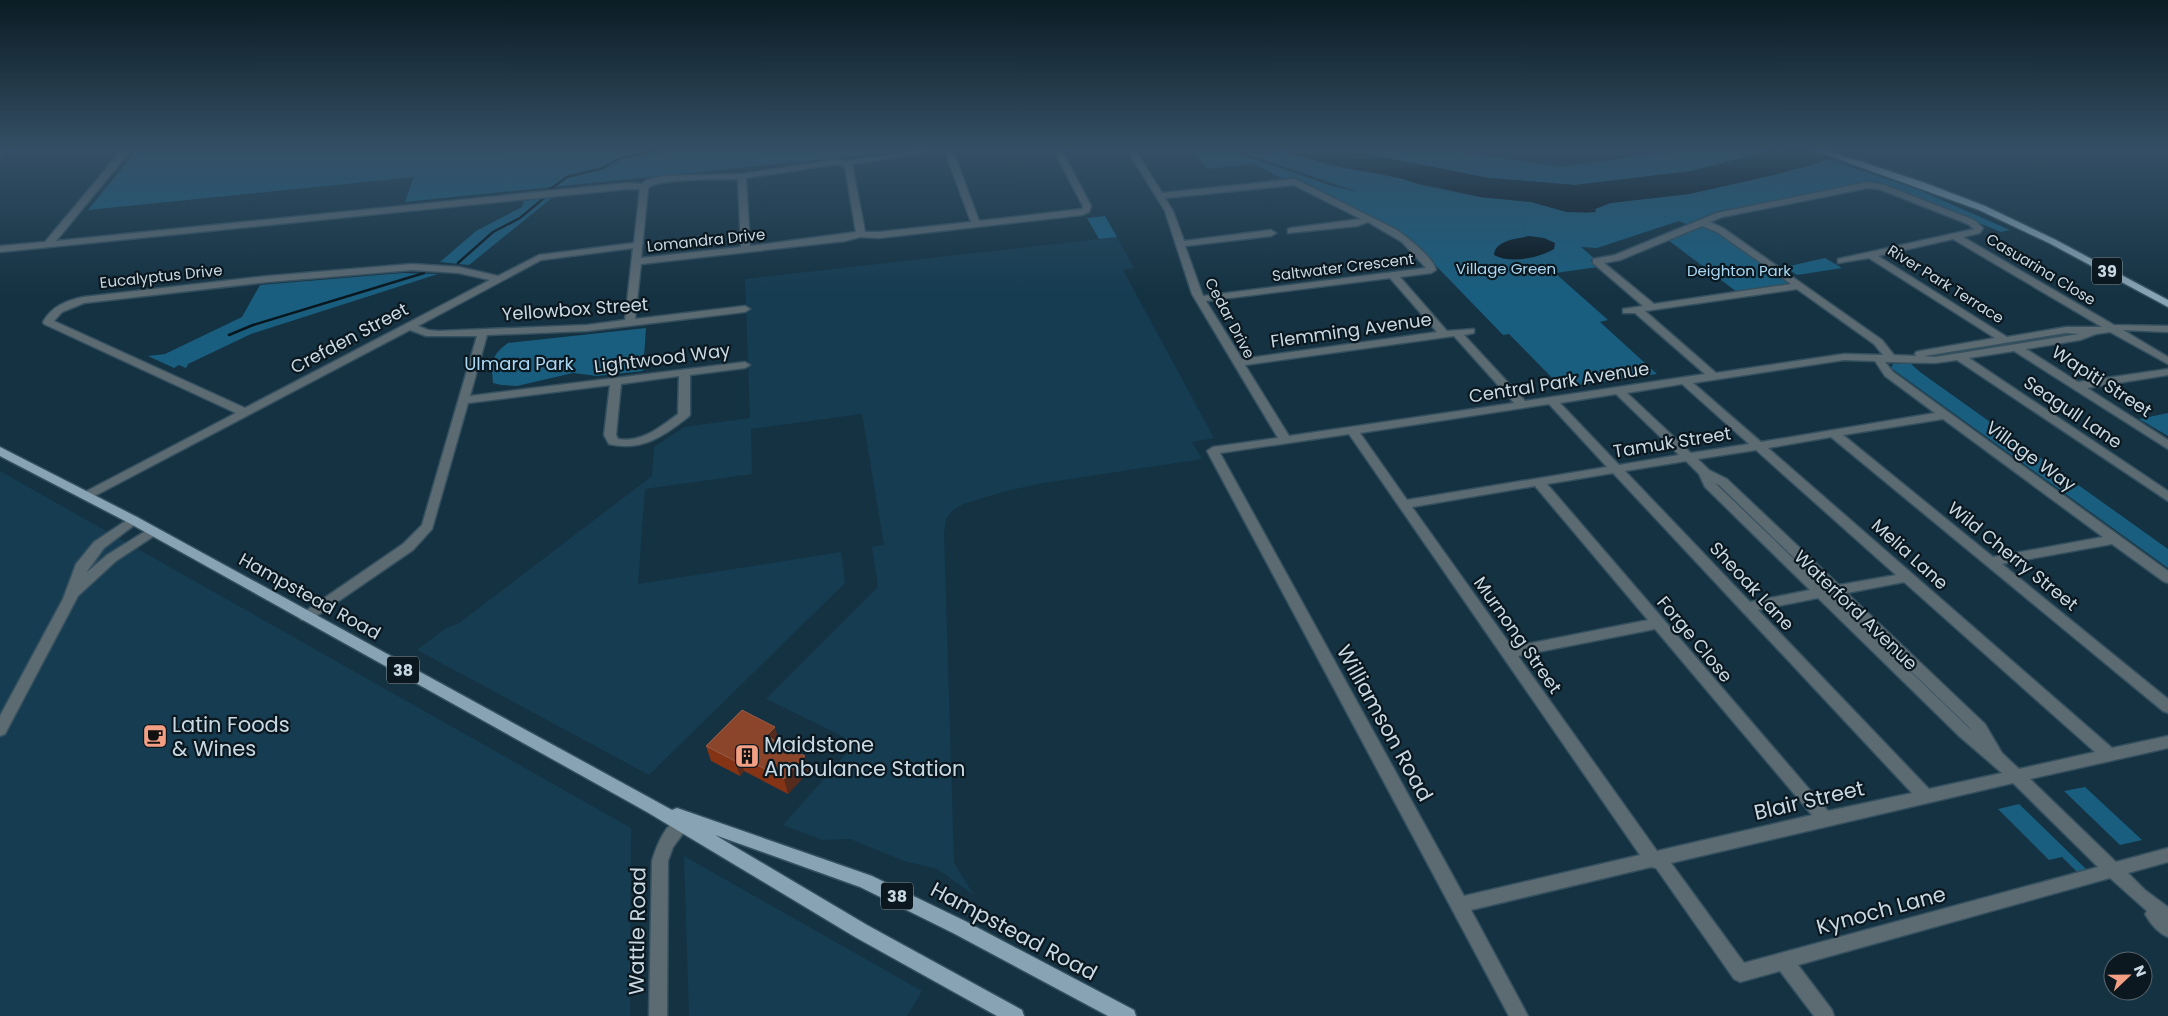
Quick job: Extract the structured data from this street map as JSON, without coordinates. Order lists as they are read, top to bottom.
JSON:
{
  "streets": {
    "main road": ["39", "Hampstead Road", "38"],
    "street": [
      "Lomandra Drive",
      "Saltwater Crescent",
      "Casuarina Close",
      "Eucalyptus Drive",
      "River Park Terrace",
      "Yellowbox Street",
      "Cedar Drive",
      "Flemming Avenue",
      "Crefden Street",
      "Lightwood Way",
      "Wapiti Street",
      "Central Park Avenue",
      "Seagull Lane",
      "Tamuk Street",
      "Village Way",
      "Melia Lane",
      "Wild Cherry Street",
      "Sheoak Lane",
      "Waterford Avenue",
      "Murnong Street",
      "Forge Close",
      "Williamson Road",
      "Blair Street",
      "Kynoch Lane",
      "Wattle Road"
    ]
  },
  "crossings": [
    ["Saltwater Crescent", "Cedar Drive"],
    ["Casuarina Close", "River Park Terrace"],
    ["Casuarina Close", "Central Park Avenue"],
    ["Eucalyptus Drive", "Crefden Street"],
    ["River Park Terrace", "Central Park Avenue"],
    ["River Park Terrace", "Village Way"],
    ["Yellowbox Street", "Crefden Street"],
    ["Cedar Drive", "Flemming Avenue"],
    ["Cedar Drive", "Central Park Avenue"],
    ["Crefden Street", "Hampstead Road"],
    ["Wapiti Street", "Central Park Avenue"],
    ["Central Park Avenue", "Seagull Lane"],
    ["Central Park Avenue", "Village Way"],
    ["Central Park Avenue", "Melia Lane"],
    ["Central Park Avenue", "Sheoak Lane"],
    ["Central Park Avenue", "Waterford Avenue"],
    ["Central Park Avenue", "Murnong Street"],
    ["Central Park Avenue", "Williamson Road"],
    ["Tamuk Street", "Village Way"],
    ["Tamuk Street", "Melia Lane"],
    ["Tamuk Street", "Wild Cherry Street"],
    ["Tamuk Street", "Sheoak Lane"],
    ["Tamuk Street", "Waterford Avenue"],
    ["Tamuk Street", "Murnong Street"],
    ["Tamuk Street", "Forge Close"],
    ["Melia Lane", "Blair Street"],
    ["Sheoak Lane", "Blair Street"],
    ["Hampstead Road", "Wattle Road"],
    ["Waterford Avenue", "Blair Street"],
    ["Waterford Avenue", "Kynoch Lane"],
    ["Murnong Street", "Blair Street"],
    ["Murnong Street", "Kynoch Lane"],
    ["Forge Close", "Blair Street"],
    ["Williamson Road", "Blair Street"],
    ["Blair Street", "Kynoch Lane"]
  ],
  "parks": ["Village Green", "Deighton Park", "Ulmara Park"],
  "places": {
    "cafe": ["Latin Foods & Wines"],
    "building": ["Maidstone Ambulance Station"]
  },
  "north": "right"
}
